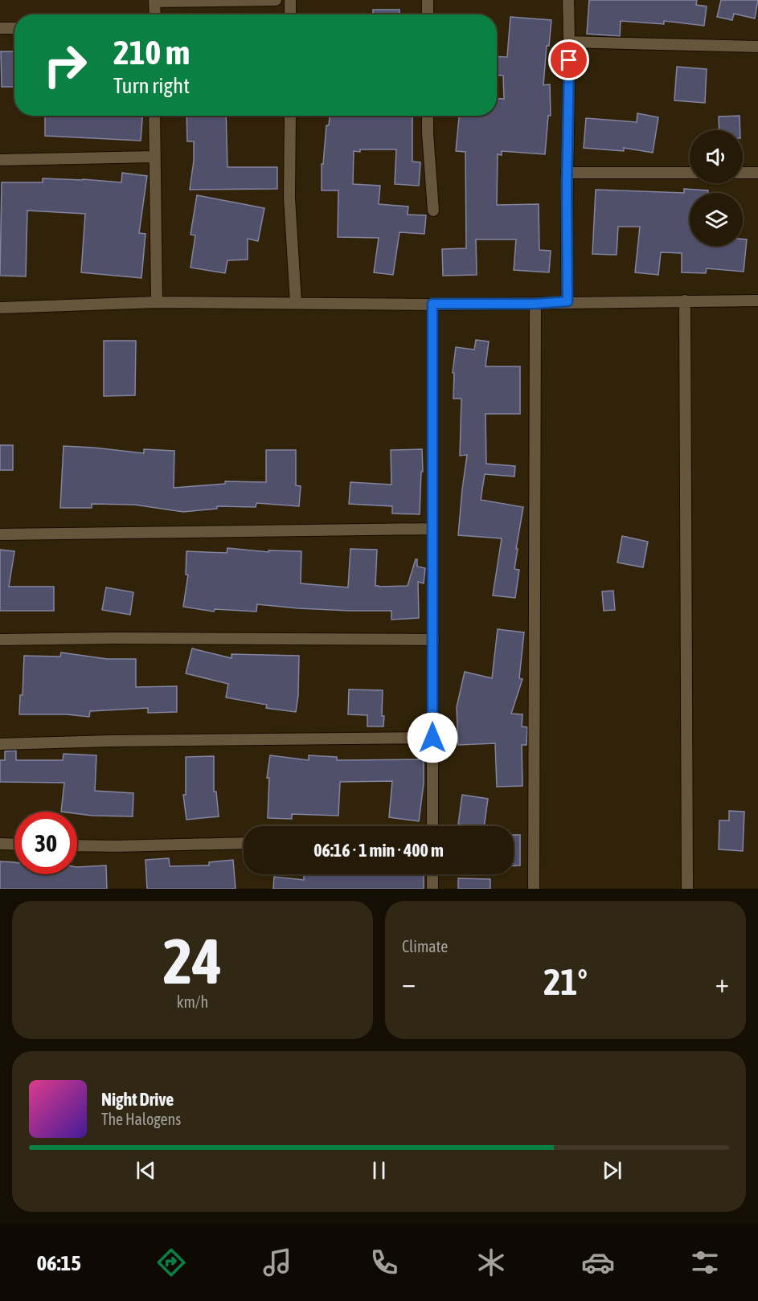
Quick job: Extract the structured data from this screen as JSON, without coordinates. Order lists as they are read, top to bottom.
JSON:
{
  "page": {
    "turn": ["210 m", "Turn right"],
    "limit": "30",
    "trip": "06:16 · 1 min · 400 m",
    "tile": [
      ["24", "km/h"],
      "Climate"
    ],
    "heat": ["−", "21°", "+"],
    "song": ["Night Drive", "The Halogens"],
    "tabs": "06:15"
  }
}
